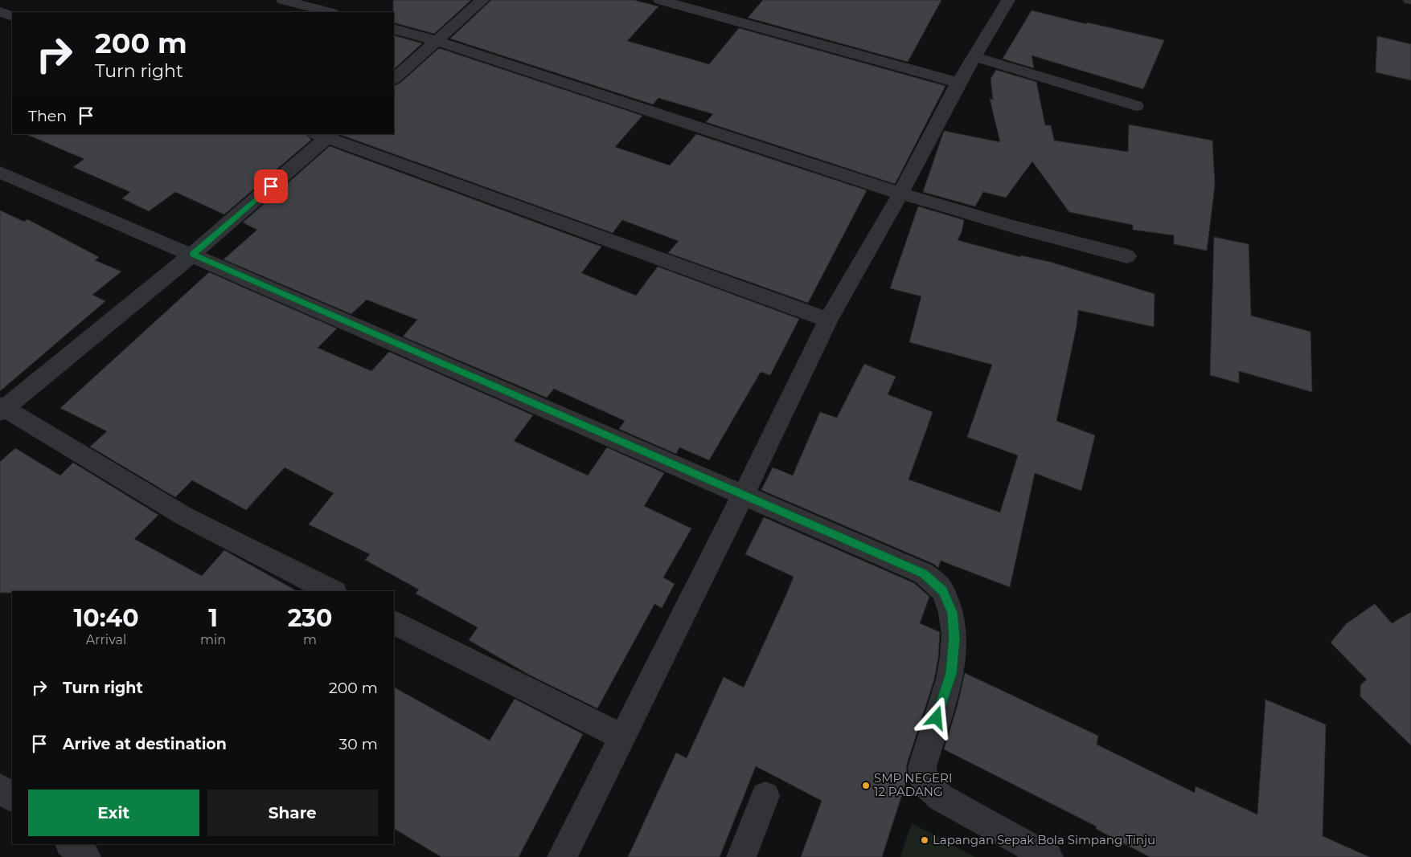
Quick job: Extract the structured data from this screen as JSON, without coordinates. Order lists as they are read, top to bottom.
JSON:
{
  "places": ["SMP NEGERI 12 PADANG", "Lapangan Sepak Bola Simpang Tinju"],
  "page": {
    "turn": ["200 m", "Turn right"],
    "then": "Then",
    "eta": [
      "10:40",
      "Arrival",
      "1",
      "min",
      "230",
      "m"
    ],
    "list": [
      {
        "name": "Turn right",
        "value": "200 m"
      },
      {
        "name": "Arrive at destination",
        "value": "30 m"
      }
    ],
    "buttons": ["Exit", "Share"]
  }
}
